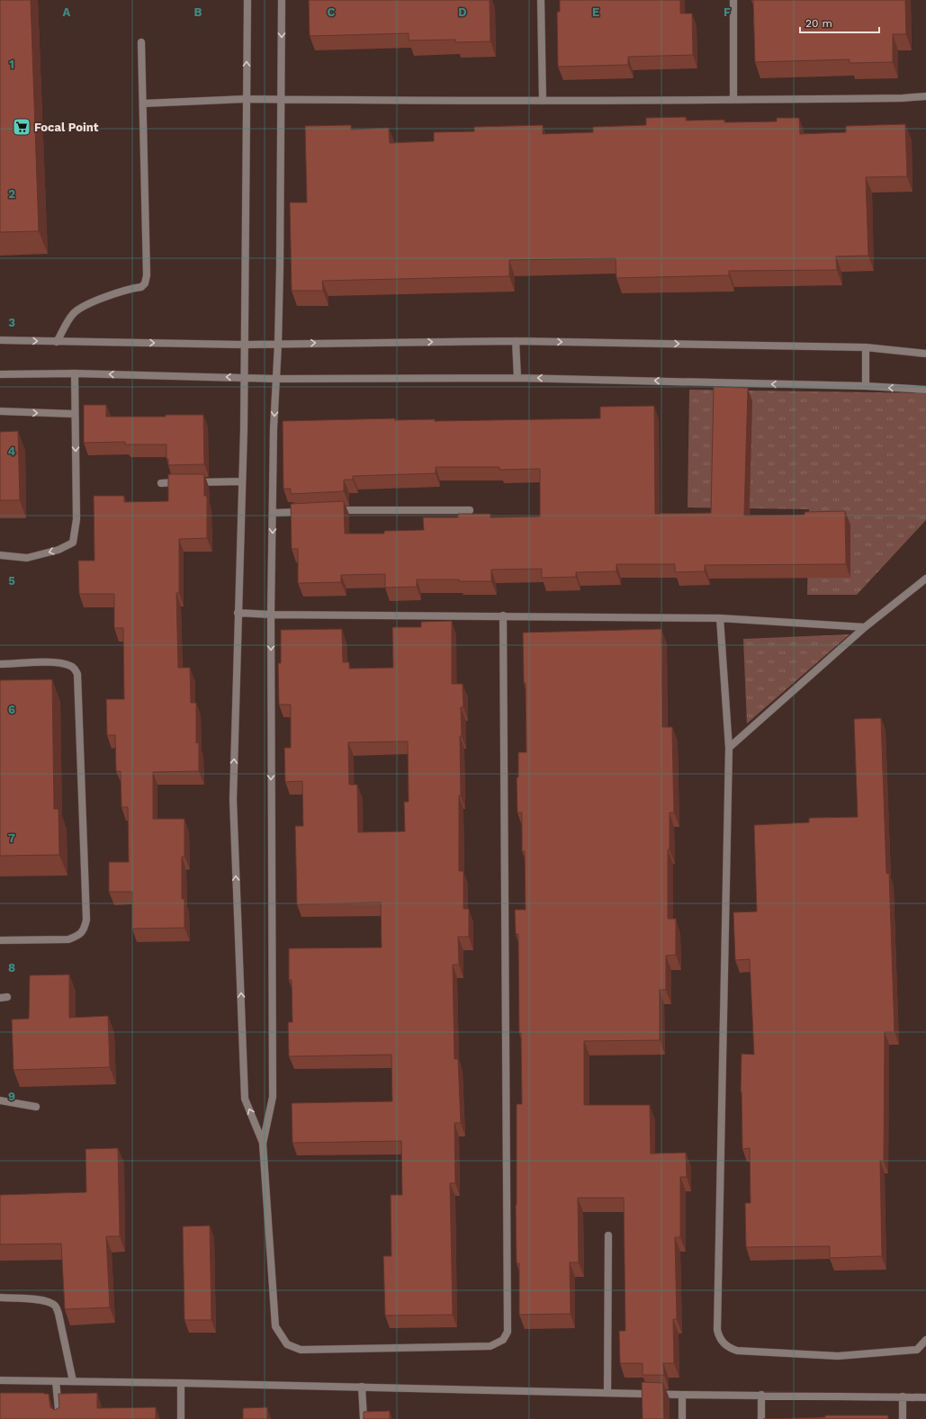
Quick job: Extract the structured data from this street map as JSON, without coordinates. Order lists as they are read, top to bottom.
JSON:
{
  "places": {
    "supermarket": ["Focal Point"]
  },
  "scale_bar": "20 m",
  "grid": {
    "columns": [
      "A",
      "B",
      "C",
      "D",
      "E",
      "F"
    ],
    "rows": [
      "1",
      "2",
      "3",
      "4",
      "5",
      "6",
      "7",
      "8",
      "9"
    ]
  }
}
